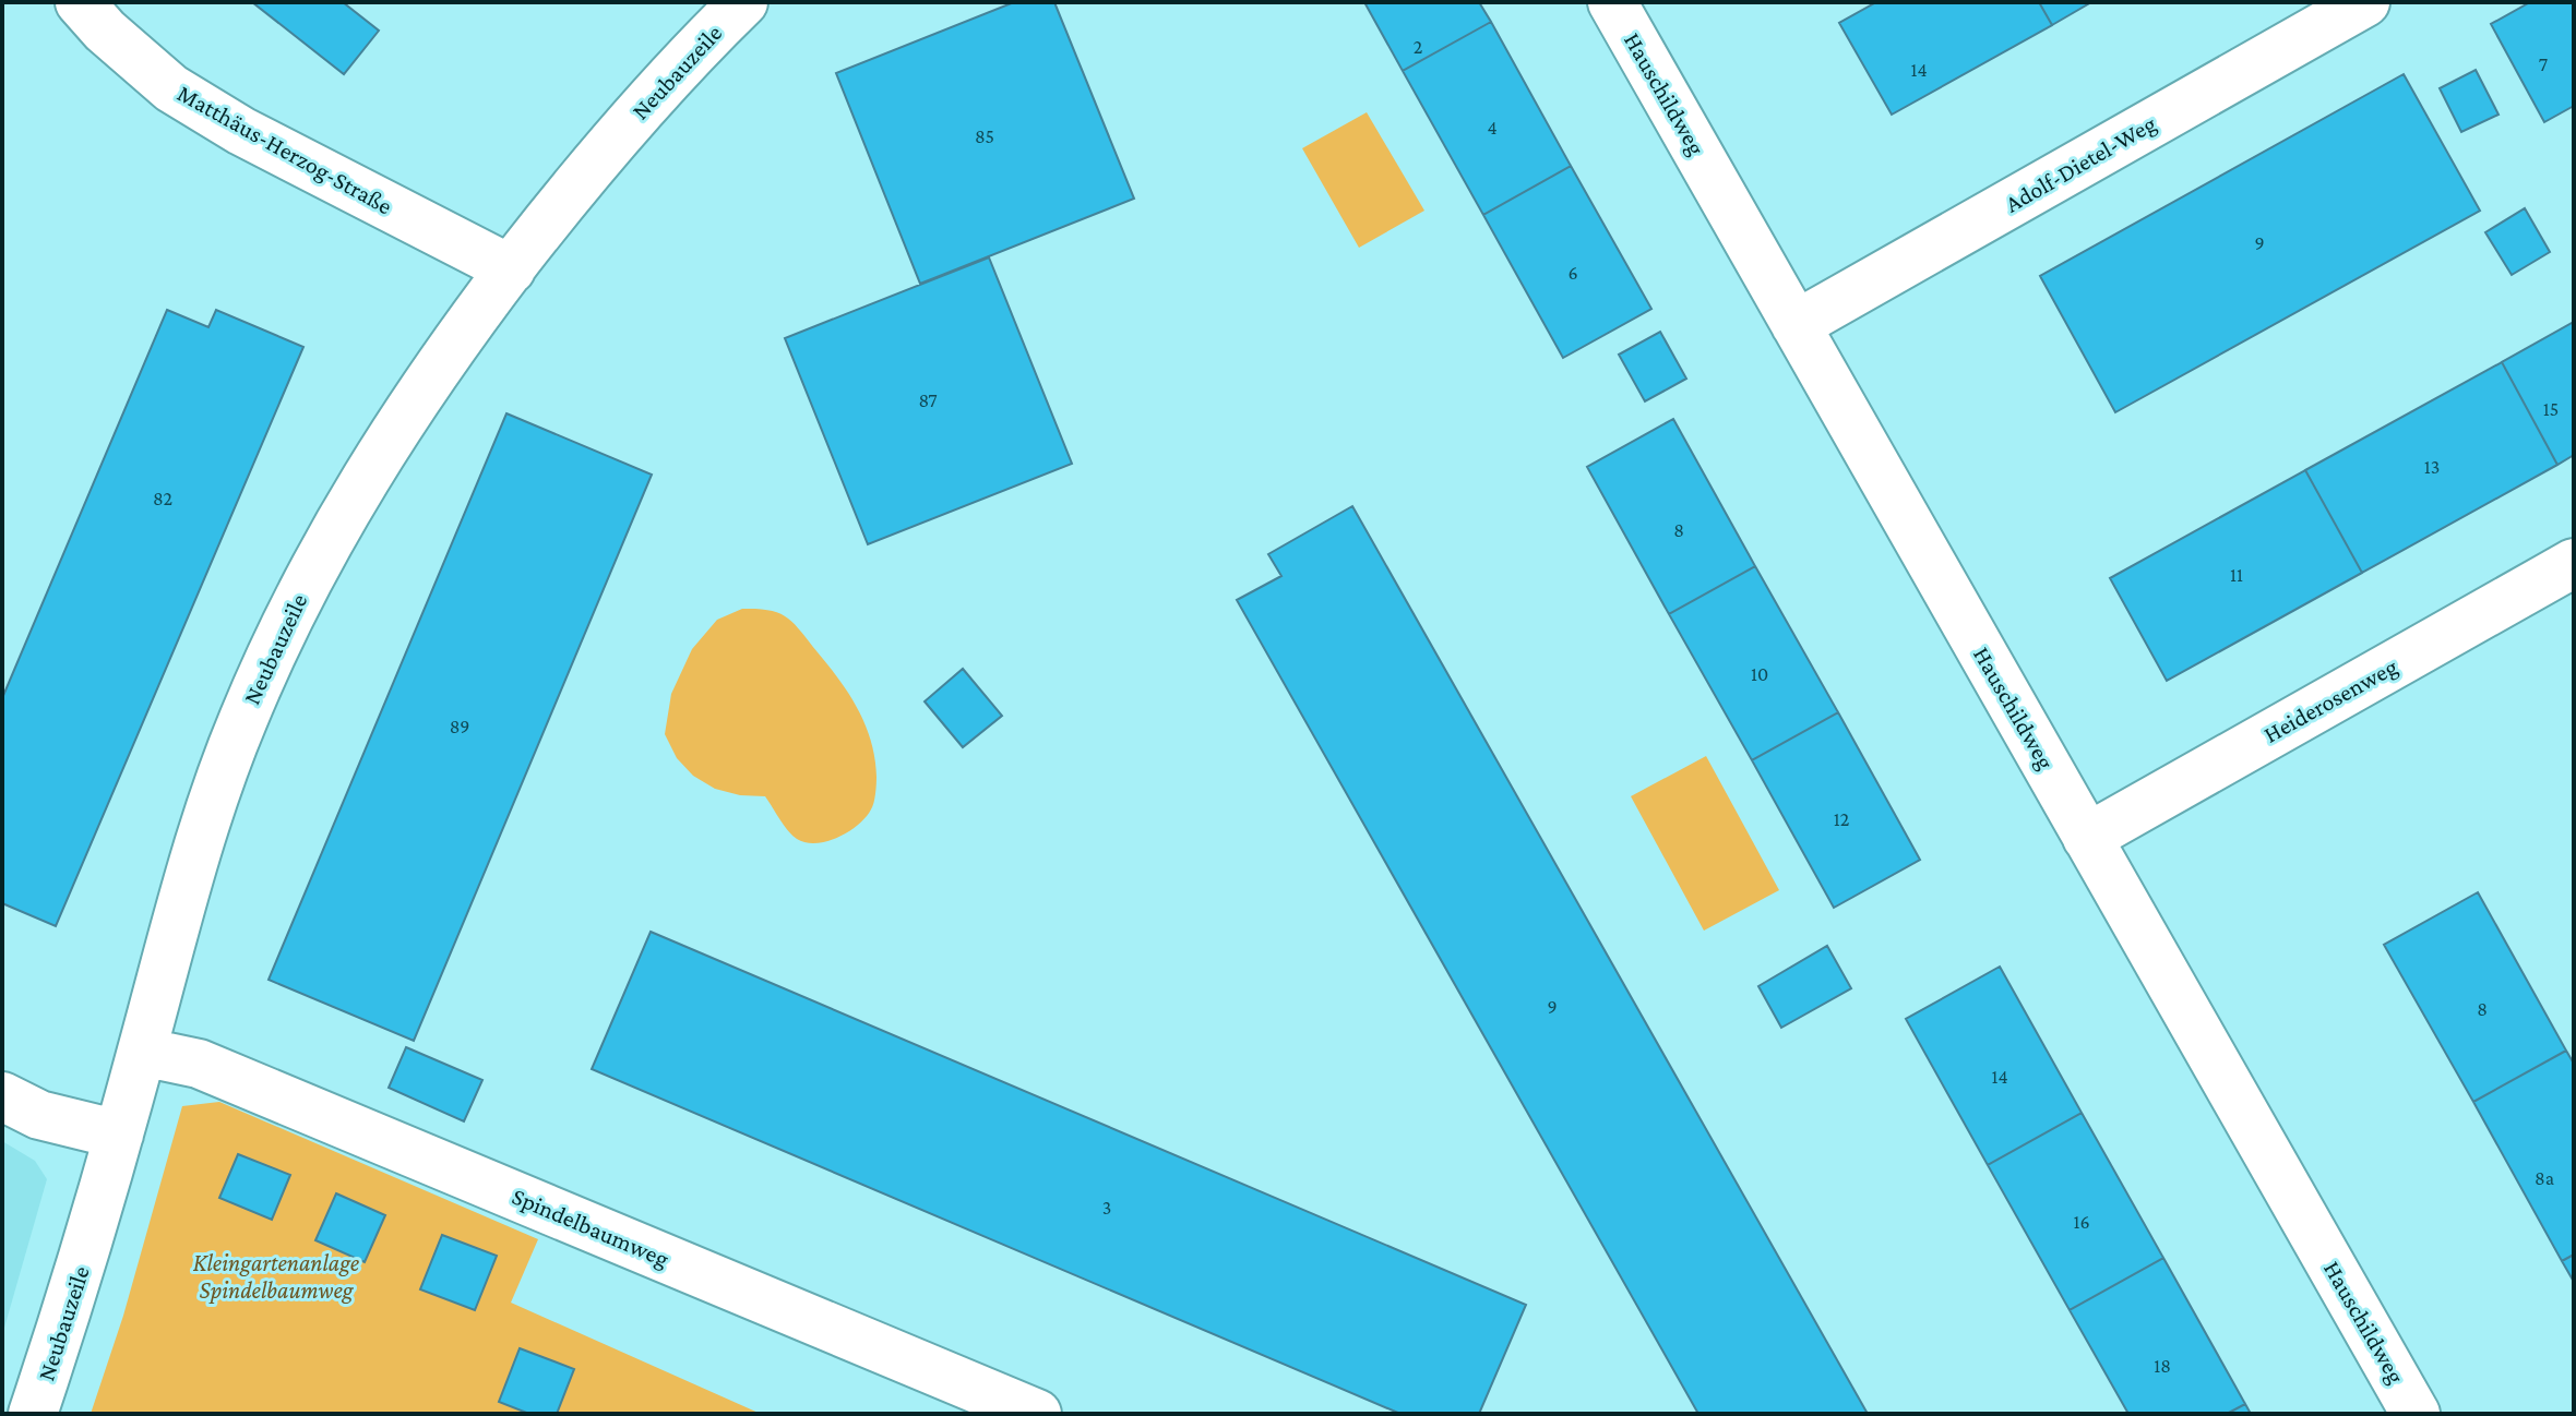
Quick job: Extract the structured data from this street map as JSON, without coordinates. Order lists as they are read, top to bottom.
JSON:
{
  "streets": {
    "street": [
      "Neubauzeile",
      "Hauschildweg",
      "Matthäus-Herzog-Straße",
      "Adolf-Dietel-Weg",
      "Heiderosenweg",
      "Spindelbaumweg"
    ]
  },
  "crossings": [
    ["Neubauzeile", "Matthäus-Herzog-Straße"],
    ["Neubauzeile", "Spindelbaumweg"],
    ["Hauschildweg", "Adolf-Dietel-Weg"],
    ["Hauschildweg", "Heiderosenweg"]
  ],
  "parks": ["Kleingartenanlage Spindelbaumweg"],
  "house_numbers": [
    "2",
    "7",
    "14",
    "4",
    "85",
    "9",
    "6",
    "87",
    "15",
    "13",
    "82",
    "8",
    "11",
    "10",
    "89",
    "12",
    "9",
    "8",
    "14",
    "8a",
    "3",
    "16",
    "18"
  ]
}
